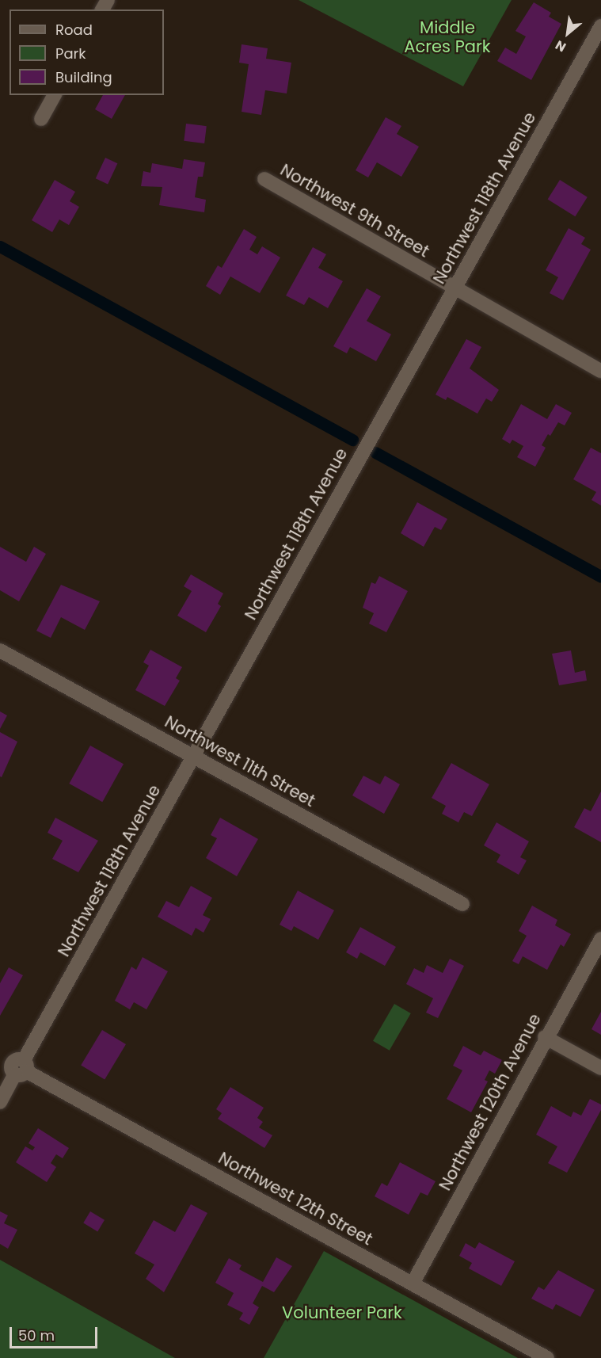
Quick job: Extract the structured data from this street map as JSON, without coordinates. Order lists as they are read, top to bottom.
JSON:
{
  "streets": {
    "street": [
      "Northwest 118th Avenue",
      "Northwest 9th Street",
      "Northwest 11th Street",
      "Northwest 120th Avenue",
      "Northwest 12th Street"
    ]
  },
  "crossings": [
    ["Northwest 118th Avenue", "Northwest 9th Street"],
    ["Northwest 118th Avenue", "Northwest 11th Street"],
    ["Northwest 118th Avenue", "Northwest 12th Street"],
    ["Northwest 120th Avenue", "Northwest 12th Street"]
  ],
  "parks": ["Middle Acres Park", "Volunteer Park"],
  "legend": ["Road", "Park", "Building"],
  "scale_bar": "50 m",
  "north": "bottom left"
}
